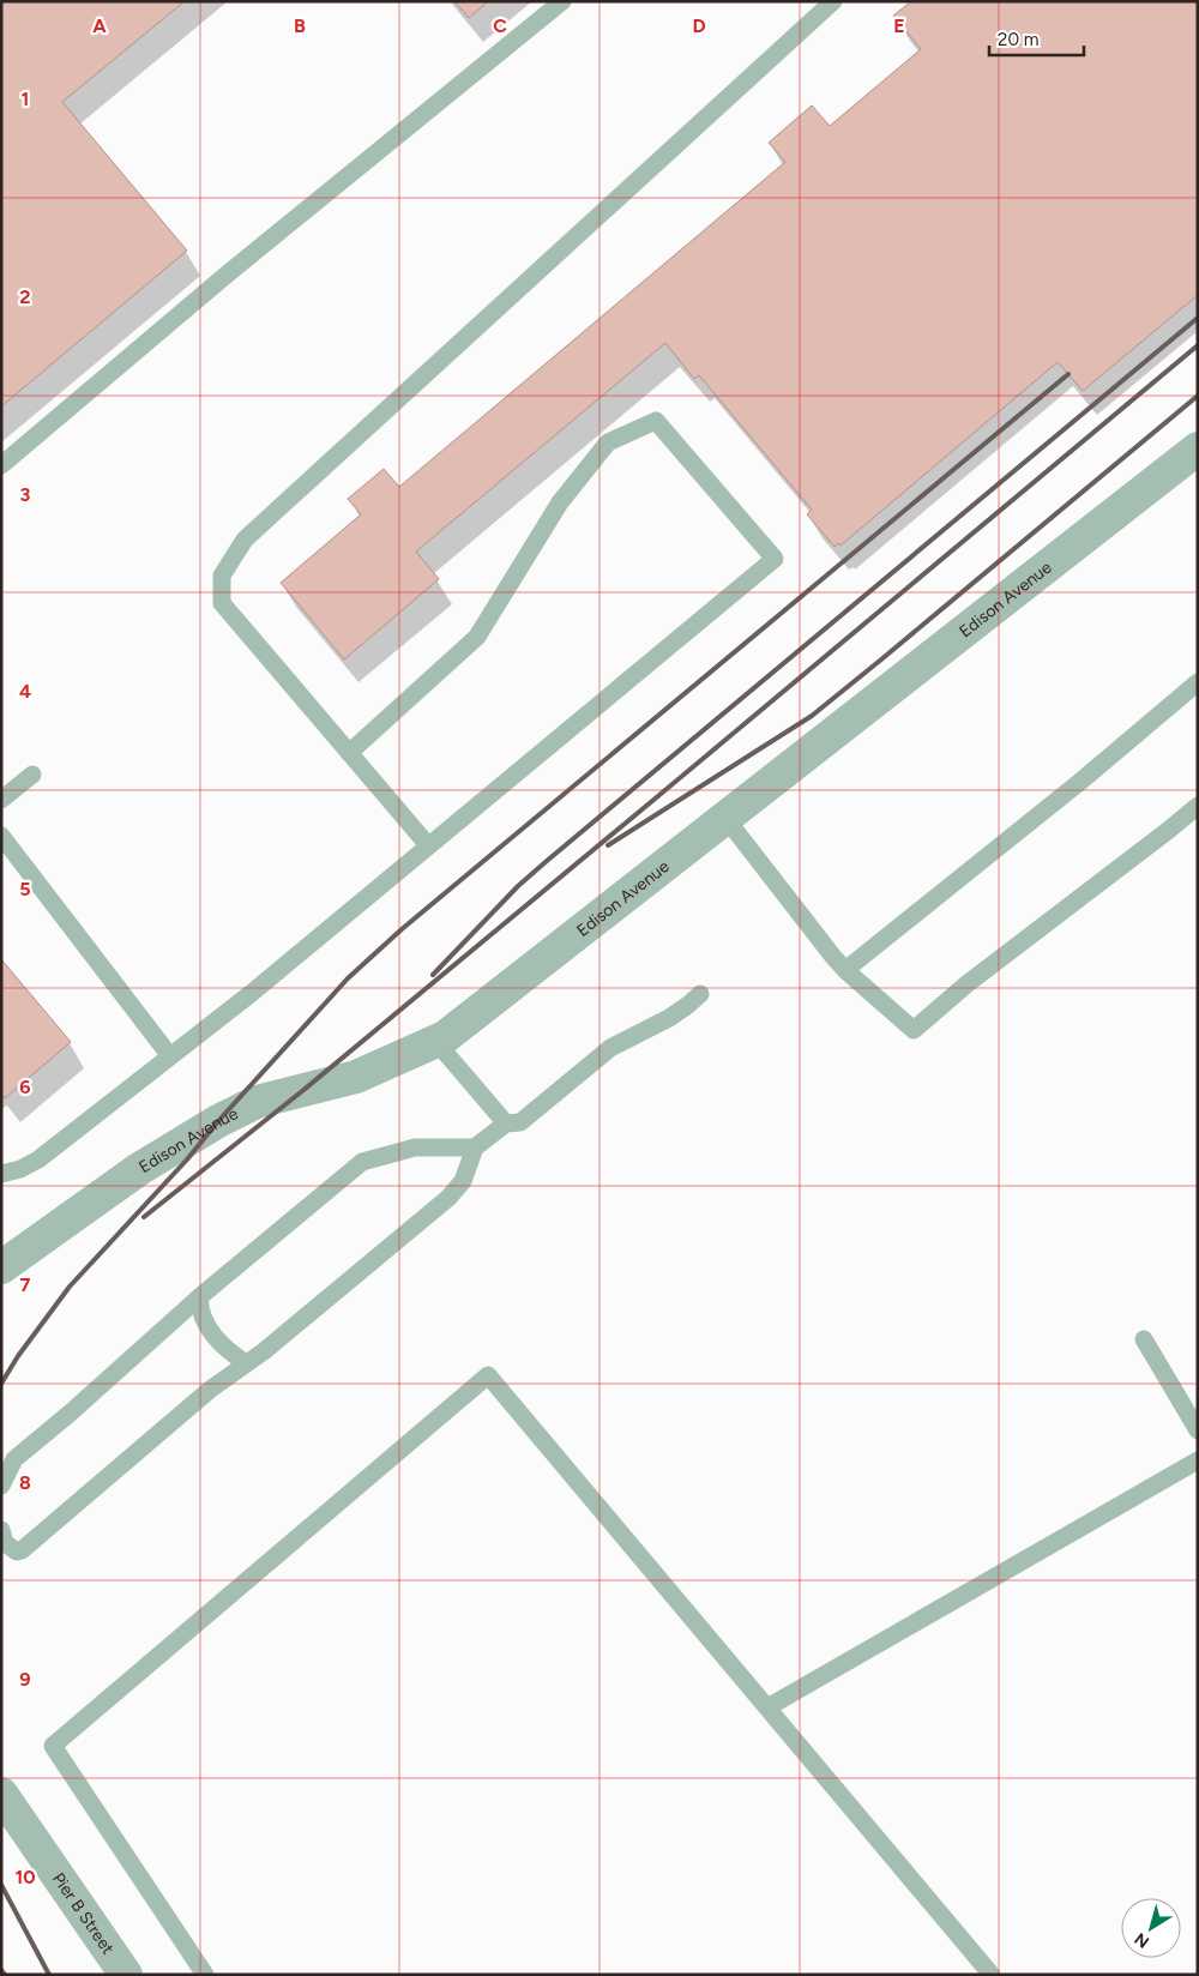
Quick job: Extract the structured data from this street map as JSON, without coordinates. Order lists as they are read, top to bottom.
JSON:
{
  "streets": {
    "street": ["Edison Avenue", "Pier B Street"]
  },
  "scale_bar": "20 m",
  "north": "bottom left",
  "grid": {
    "columns": [
      "A",
      "B",
      "C",
      "D",
      "E"
    ],
    "rows": [
      "1",
      "2",
      "3",
      "4",
      "5",
      "6",
      "7",
      "8",
      "9",
      "10"
    ]
  }
}
